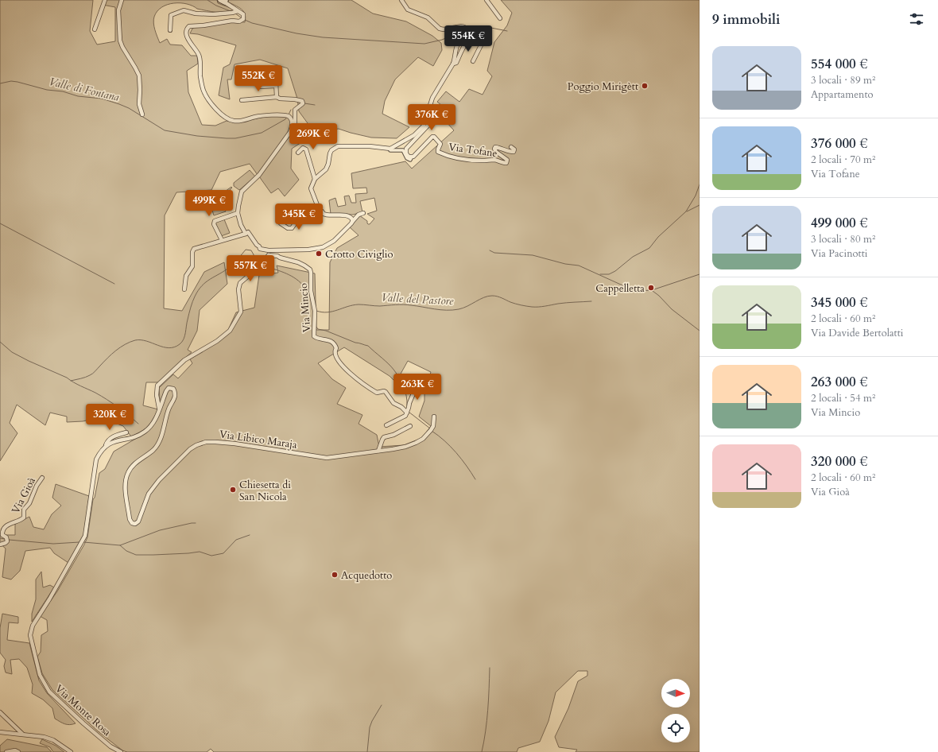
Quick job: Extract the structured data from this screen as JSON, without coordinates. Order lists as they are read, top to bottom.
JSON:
{
  "streets": {
    "street": [
      "Via Tofane",
      "Via Mincio",
      "Via Libico Maraja",
      "Via Gioà",
      "Via Monte Rosa"
    ]
  },
  "water": ["Valle di Fontana", "Valle del Pastore"],
  "places": [
    "Poggio Mirigètt",
    "Crotto Civiglio",
    "Cappelletta",
    "Chiesetta di San Nicola",
    "Acquedotto"
  ],
  "north": "right",
  "page": {
    "heading": "9 immobili",
    "price": [
      "554K €",
      "552K €",
      "376K €",
      "269K €",
      "499K €",
      "345K €",
      "557K €",
      "263K €",
      "320K €"
    ],
    "list": [
      {
        "name": "554 000 €",
        "note": "3 locali · 89 m² · Appartamento"
      },
      {
        "name": "376 000 €",
        "note": "2 locali · 70 m² · Via Tofane"
      },
      {
        "name": "499 000 €",
        "note": "3 locali · 80 m² · Via Pacinotti"
      },
      {
        "name": "345 000 €",
        "note": "2 locali · 60 m² · Via Davide Bertolatti"
      },
      {
        "name": "263 000 €",
        "note": "2 locali · 54 m² · Via Mincio"
      },
      {
        "name": "320 000 €",
        "note": "2 locali · 60 m² · Via Gioà"
      }
    ]
  }
}
